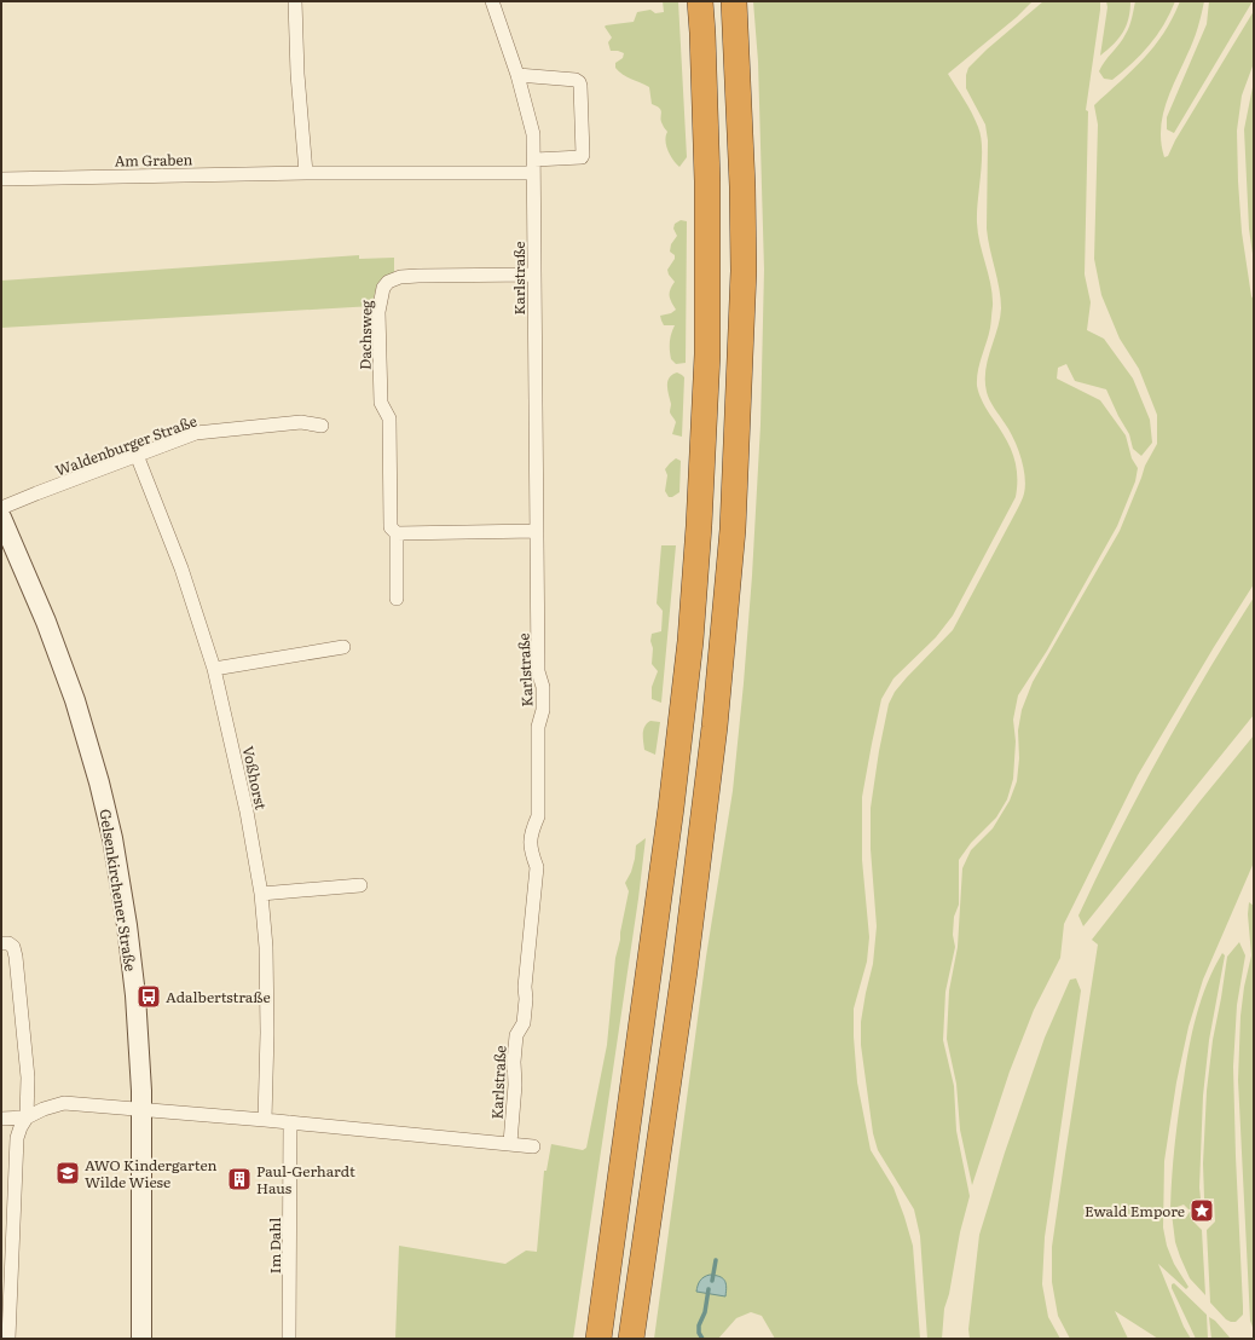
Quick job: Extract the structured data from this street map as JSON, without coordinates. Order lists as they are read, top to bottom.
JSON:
{
  "streets": {
    "main road": ["Gelsenkirchener Straße"],
    "street": [
      "Am Graben",
      "Karlstraße",
      "Dachsweg",
      "Waldenburger Straße",
      "Voßhorst",
      "Im Dahl"
    ]
  },
  "crossings": [
    ["Am Graben", "Karlstraße"],
    ["Karlstraße", "Dachsweg"],
    ["Waldenburger Straße", "Voßhorst"]
  ],
  "places": {
    "bus stop": ["Adalbertstraße"],
    "school or university": ["AWO Kindergarten Wilde Wiese"],
    "building": ["Paul-Gerhardt Haus"],
    "place": ["Ewald Empore"]
  }
}
